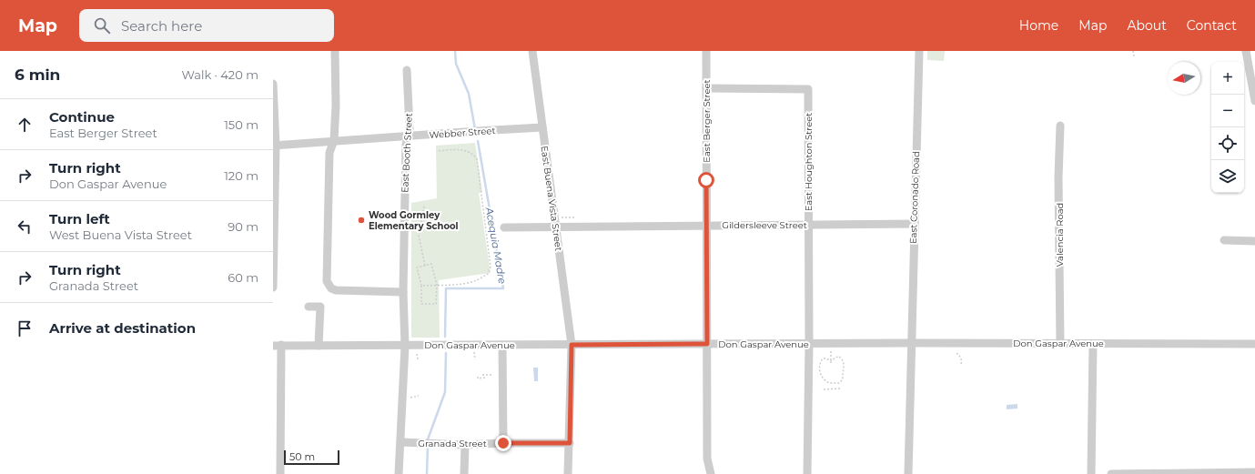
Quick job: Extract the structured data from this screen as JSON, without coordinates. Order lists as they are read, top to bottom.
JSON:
{
  "streets": {
    "street": [
      "East Berger Street",
      "Webber Street",
      "East Booth Street",
      "East Houghton Street",
      "East Coronado Road",
      "East Buena Vista Street",
      "Gildersleeve Street",
      "Valencia Road",
      "Don Gaspar Avenue",
      "Granada Street"
    ]
  },
  "crossings": [
    ["East Berger Street", "East Houghton Street"],
    ["East Berger Street", "Gildersleeve Street"],
    ["East Berger Street", "Don Gaspar Avenue"],
    ["Webber Street", "East Booth Street"],
    ["Webber Street", "East Buena Vista Street"],
    ["East Booth Street", "Don Gaspar Avenue"],
    ["East Booth Street", "Granada Street"],
    ["East Houghton Street", "Gildersleeve Street"],
    ["East Houghton Street", "Don Gaspar Avenue"],
    ["East Coronado Road", "Gildersleeve Street"],
    ["East Coronado Road", "Don Gaspar Avenue"],
    ["East Buena Vista Street", "Gildersleeve Street"],
    ["East Buena Vista Street", "Don Gaspar Avenue"],
    ["East Buena Vista Street", "Granada Street"],
    ["Valencia Road", "Don Gaspar Avenue"]
  ],
  "water": ["Acequia Madre"],
  "places": ["Wood Gormley Elementary School"],
  "scale_bar": "50 m",
  "north": "left",
  "page": {
    "header": "Map",
    "search": "Search here",
    "nav": [
      "Home",
      "Map",
      "About",
      "Contact"
    ],
    "heading": ["6 min", "Walk · 420 m"],
    "map_buttons": ["+", "−"],
    "list": [
      ["Continue", "East Berger Street", "150 m"],
      ["Turn right", "Don Gaspar Avenue", "120 m"],
      ["Turn left", "West Buena Vista Street", "90 m"],
      ["Turn right", "Granada Street", "60 m"],
      "Arrive at destination"
    ],
    "scale": "50 m"
  }
}
